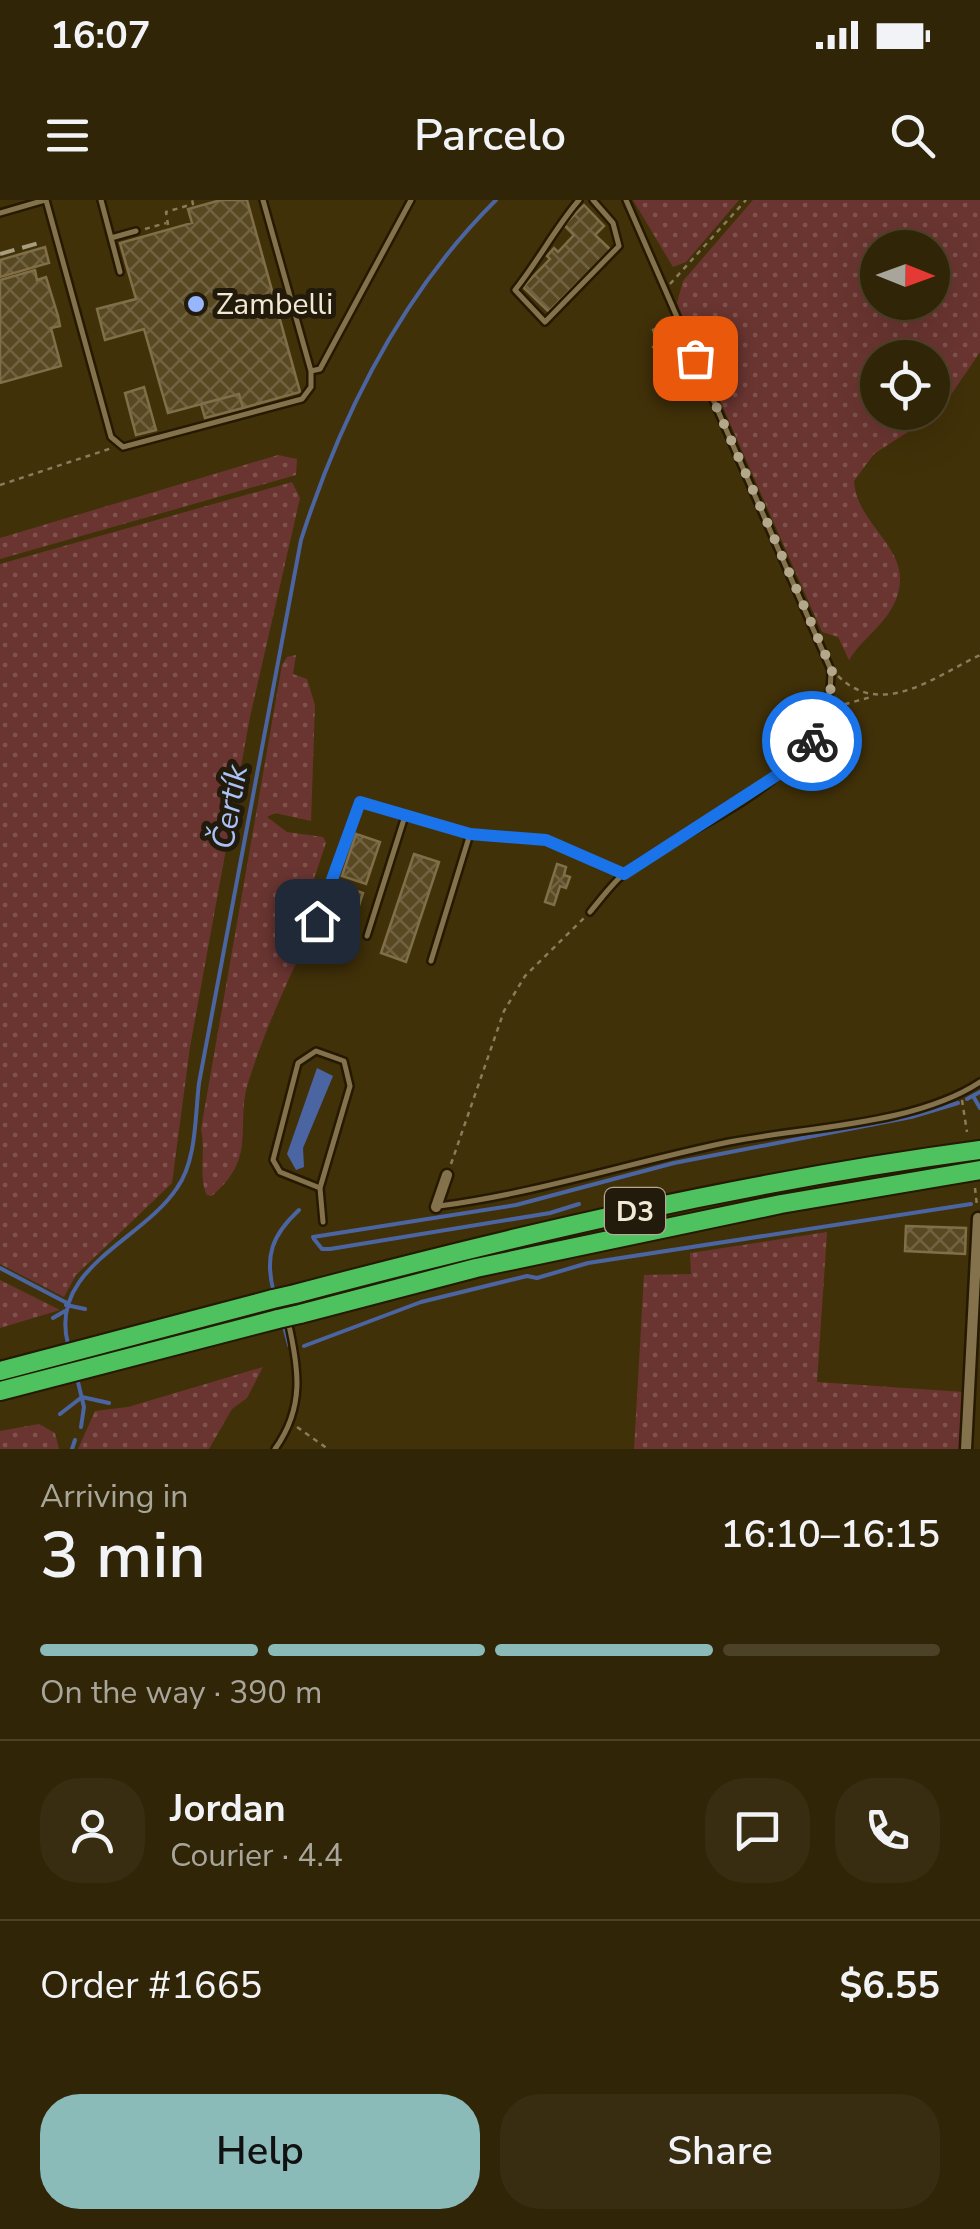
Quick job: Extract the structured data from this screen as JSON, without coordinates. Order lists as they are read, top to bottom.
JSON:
{
  "streets": {
    "highway": ["D3"]
  },
  "water": ["Čertík"],
  "places": ["Zambelli"],
  "north": "right",
  "page": {
    "status": "16:07",
    "header": "Parcelo",
    "heading": ["3 min", "Arriving in", "16:10–16:15"],
    "panel": [
      "Jordan",
      "Courier · 4.4",
      "Order #1665",
      "$6.55"
    ],
    "bar": "On the way · 390 m",
    "buttons": ["Help", "Share"]
  }
}
